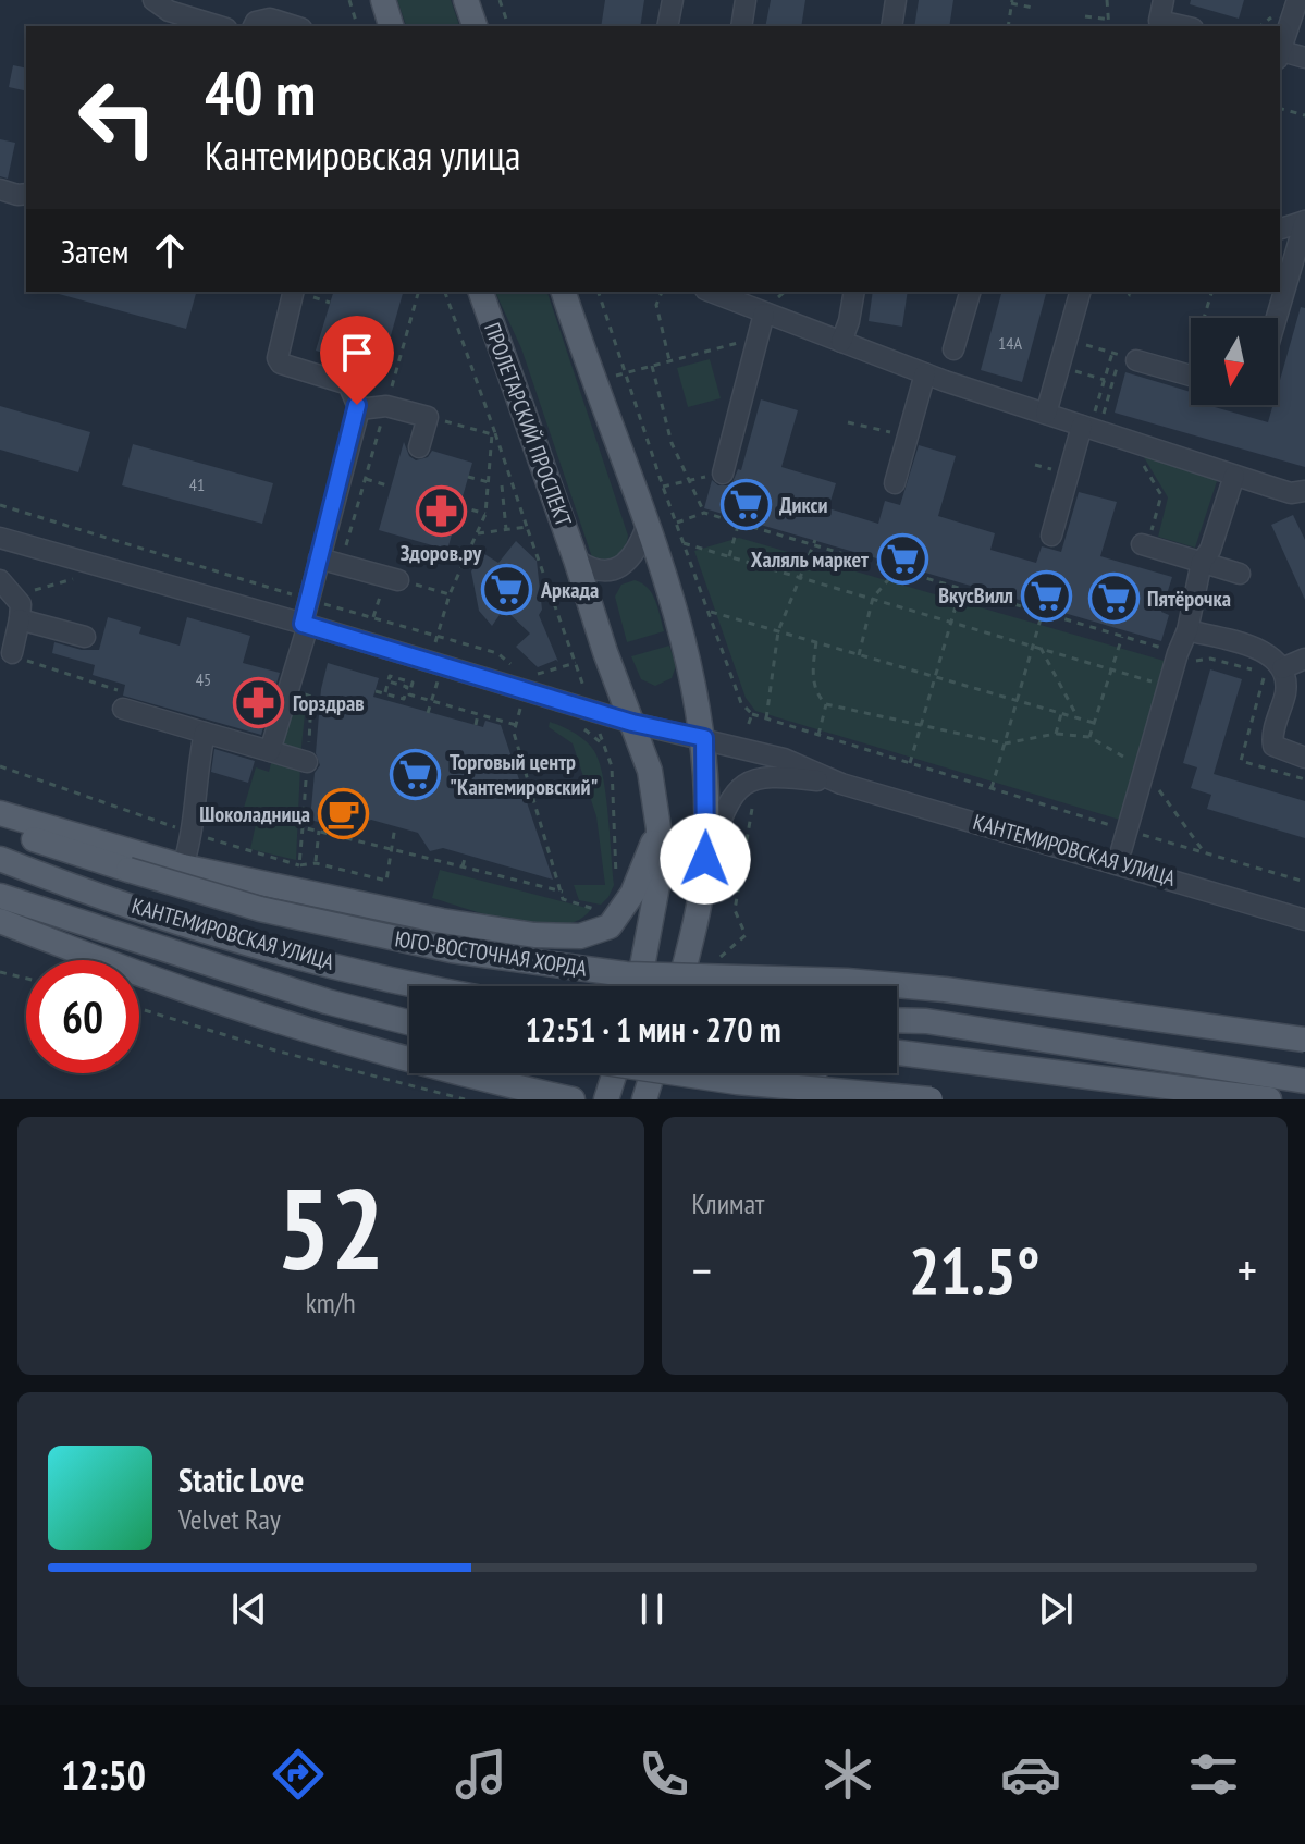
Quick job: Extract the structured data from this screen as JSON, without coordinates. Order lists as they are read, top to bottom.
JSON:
{
  "streets": {
    "main road": ["ПРОЛЕТАРСКИЙ ПРОСПЕКТ", "КАНТЕМИРОВСКАЯ УЛИЦА", "ЮГО-ВОСТОЧНАЯ ХОРДА"]
  },
  "crossings": [
    ["ПРОЛЕТАРСКИЙ ПРОСПЕКТ", "КАНТЕМИРОВСКАЯ УЛИЦА"]
  ],
  "places": {
    "supermarket": [
      "Дикси",
      "Халяль маркет",
      "Аркада",
      "ВкусВилл",
      "Пятёрочка",
      "Торговый центр \"Кантемировский\""
    ],
    "pharmacy": ["Здоров.ру", "Горздрав"],
    "cafe": ["Шоколадница"]
  },
  "house_numbers": ["14А", "41", "45"],
  "north": "bottom",
  "page": {
    "turn": ["40 m", "Кантемировская улица"],
    "then": "Затем",
    "limit": "60",
    "trip": "12:51 · 1 мин · 270 m",
    "tile": [
      ["52", "km/h"],
      "Климат"
    ],
    "heat": ["−", "21.5°", "+"],
    "song": ["Static Love", "Velvet Ray"],
    "tabs": "12:50"
  }
}
